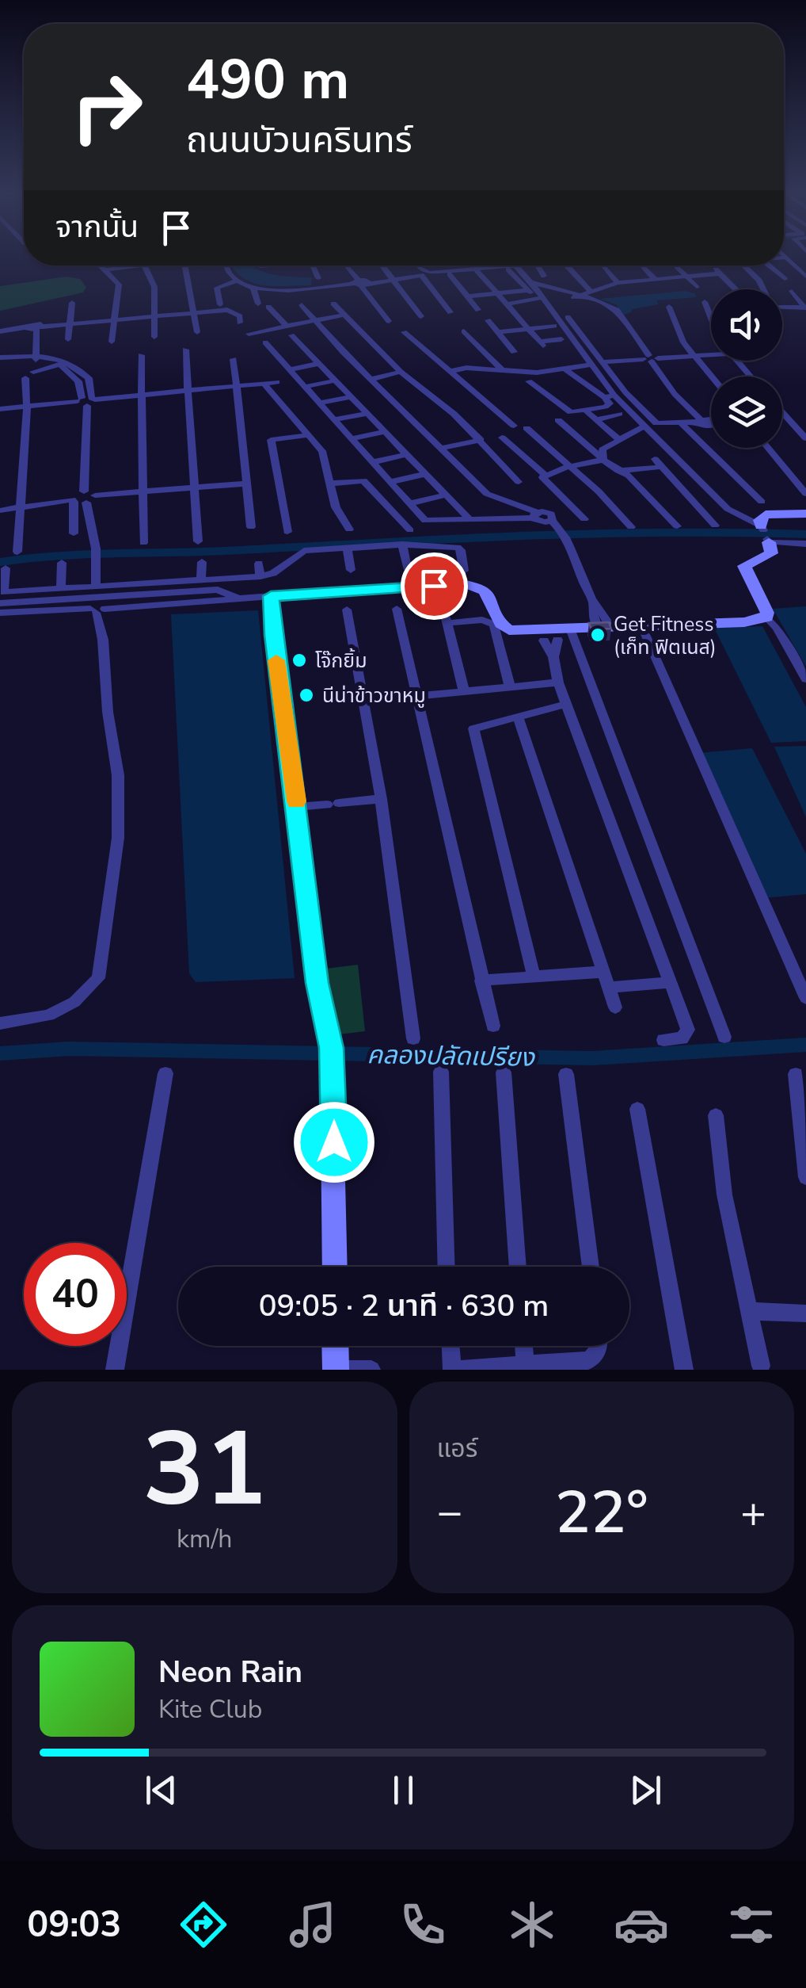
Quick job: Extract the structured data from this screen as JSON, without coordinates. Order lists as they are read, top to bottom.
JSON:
{
  "water": ["คลองปลัดเปรียง"],
  "places": ["Get Fitness (เก็ท ฟิตเนส)", "โจ๊กยิ้ม", "นีน่าข้าวขาหมู"],
  "page": {
    "turn": ["490 m", "ถนนบัวนครินทร์"],
    "then": "จากนั้น",
    "limit": "40",
    "trip": "09:05 · 2 นาที · 630 m",
    "tile": [
      ["31", "km/h"],
      "แอร์"
    ],
    "heat": ["−", "22°", "+"],
    "song": ["Neon Rain", "Kite Club"],
    "tabs": "09:03"
  }
}
